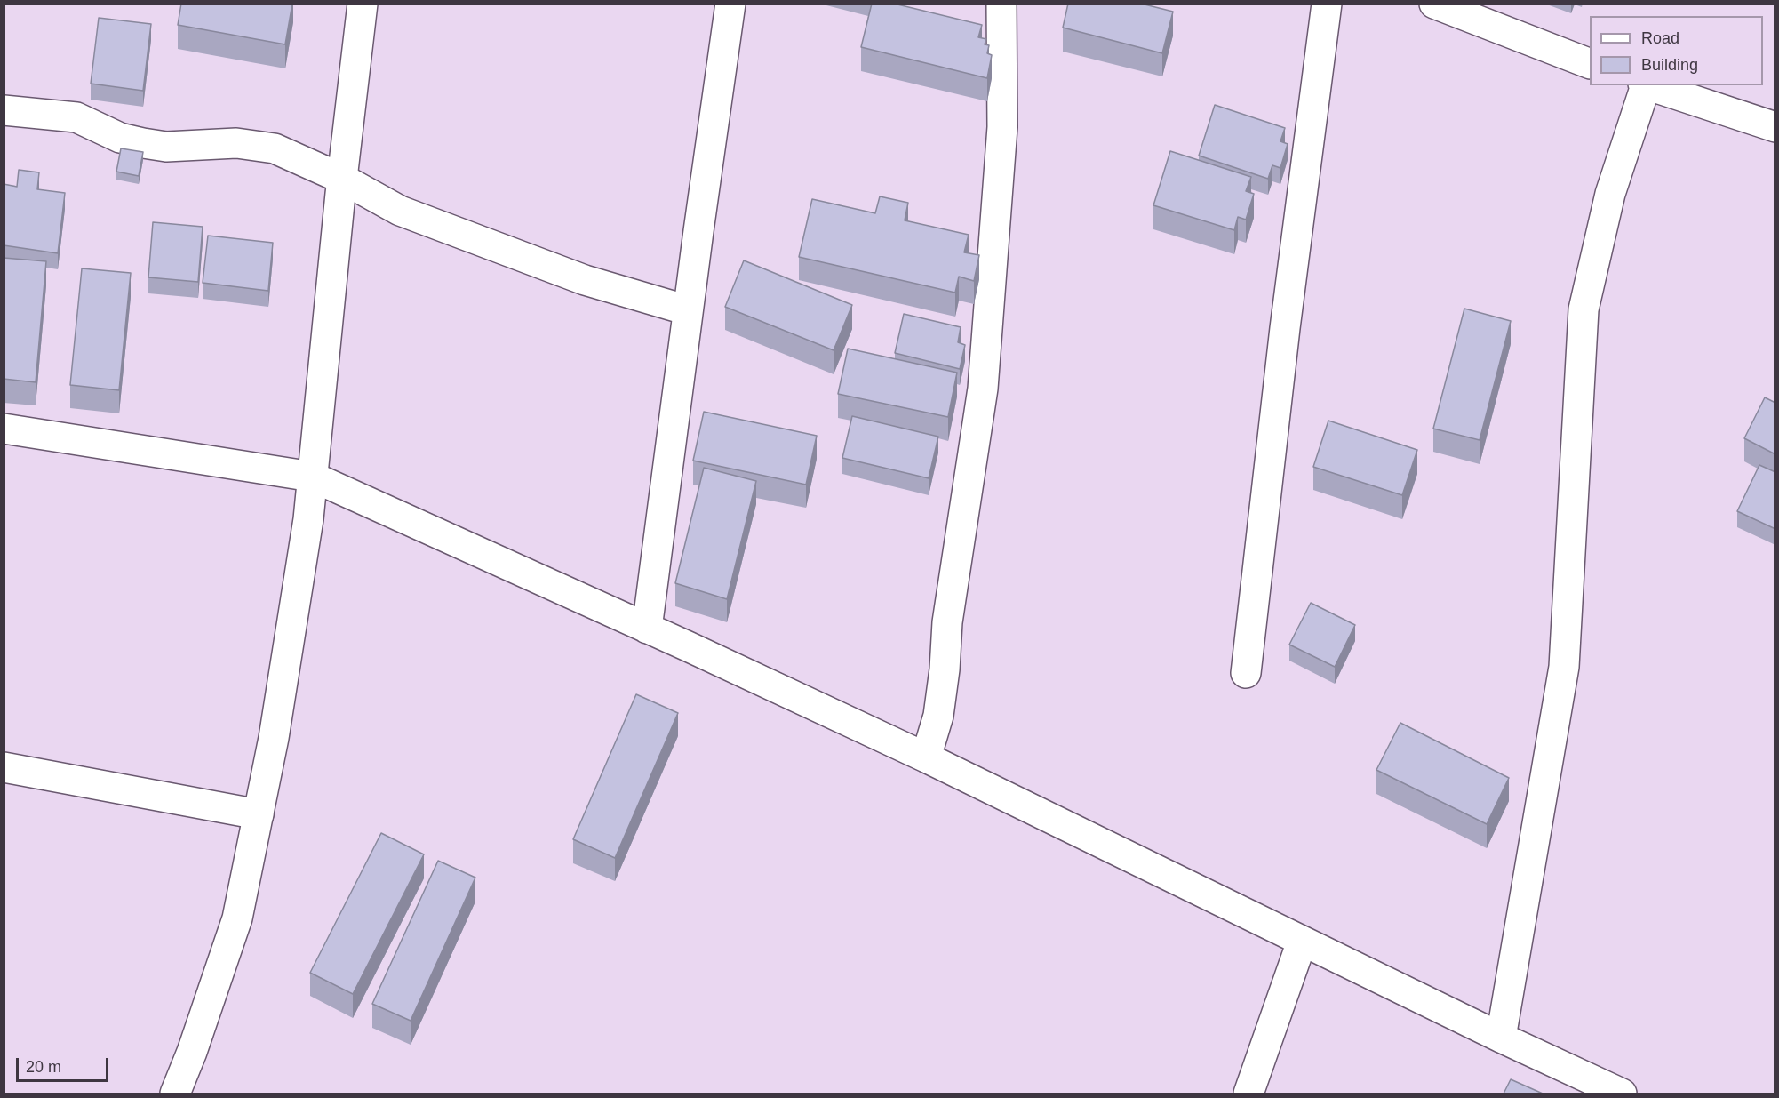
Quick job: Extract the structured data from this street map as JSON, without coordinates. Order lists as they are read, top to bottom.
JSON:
{
  "legend": ["Road", "Building"],
  "scale_bar": "20 m"
}
